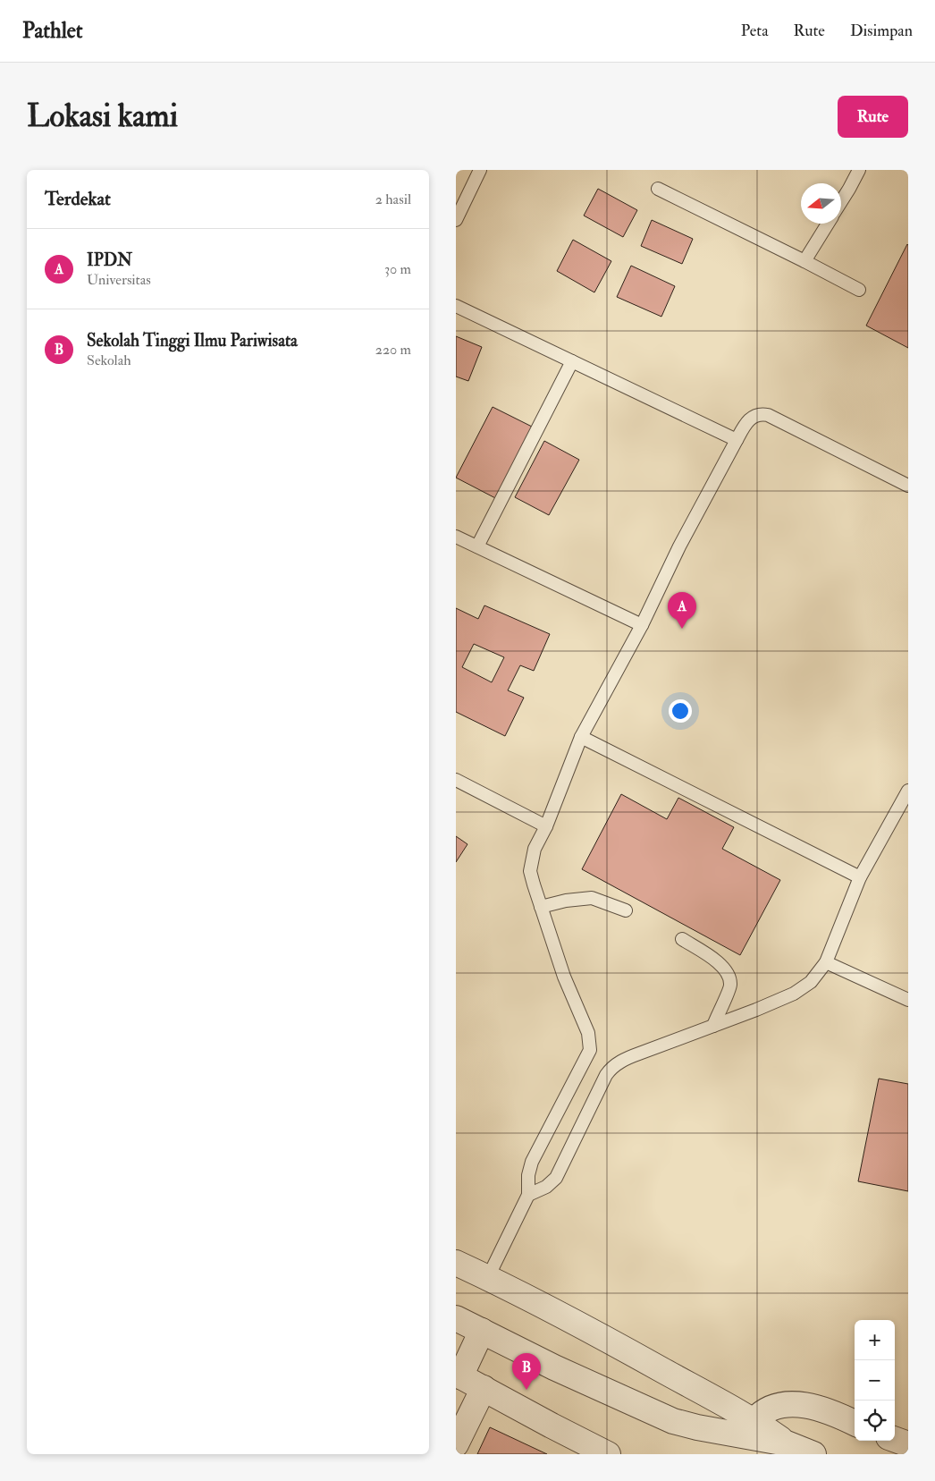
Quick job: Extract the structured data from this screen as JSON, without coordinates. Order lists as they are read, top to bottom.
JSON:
{
  "north": "left",
  "page": {
    "header": "Pathlet",
    "nav": ["Peta", "Rute", "Disimpan"],
    "buttons": "Rute",
    "title": "Lokasi kami",
    "heading": ["Terdekat", "2 hasil"],
    "list": [
      {
        "mark": "A",
        "name": "IPDN",
        "note": "Universitas",
        "value": "30 m"
      },
      {
        "mark": "B",
        "name": "Sekolah Tinggi Ilmu Pariwisata",
        "note": "Sekolah",
        "value": "220 m"
      }
    ],
    "pins": ["A", "B"],
    "map_buttons": ["+", "−"]
  }
}
